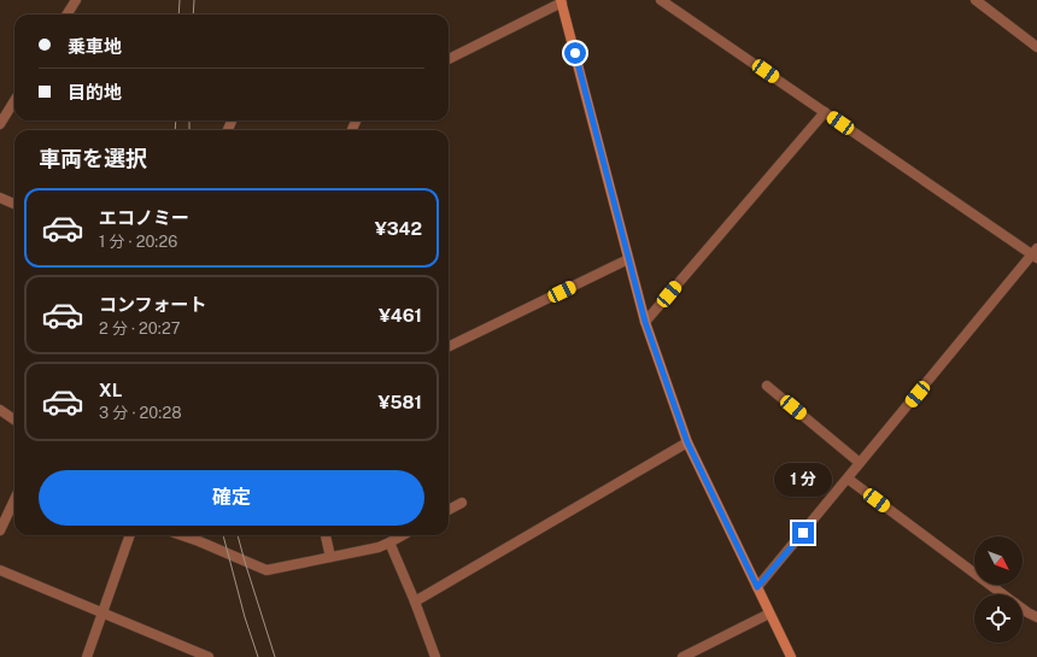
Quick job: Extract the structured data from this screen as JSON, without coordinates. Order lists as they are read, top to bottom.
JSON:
{
  "north": "bottom right",
  "page": {
    "banner": ["乗車地", "目的地"],
    "heading": "車両を選択",
    "list": [
      {
        "name": "エコノミー",
        "note": "1 分 · 20:26",
        "value": "¥342"
      },
      {
        "name": "コンフォート",
        "note": "2 分 · 20:27",
        "value": "¥461"
      },
      {
        "name": "XL",
        "note": "3 分 · 20:28",
        "value": "¥581"
      }
    ],
    "buttons": "確定",
    "bubble": "1 分"
  }
}
